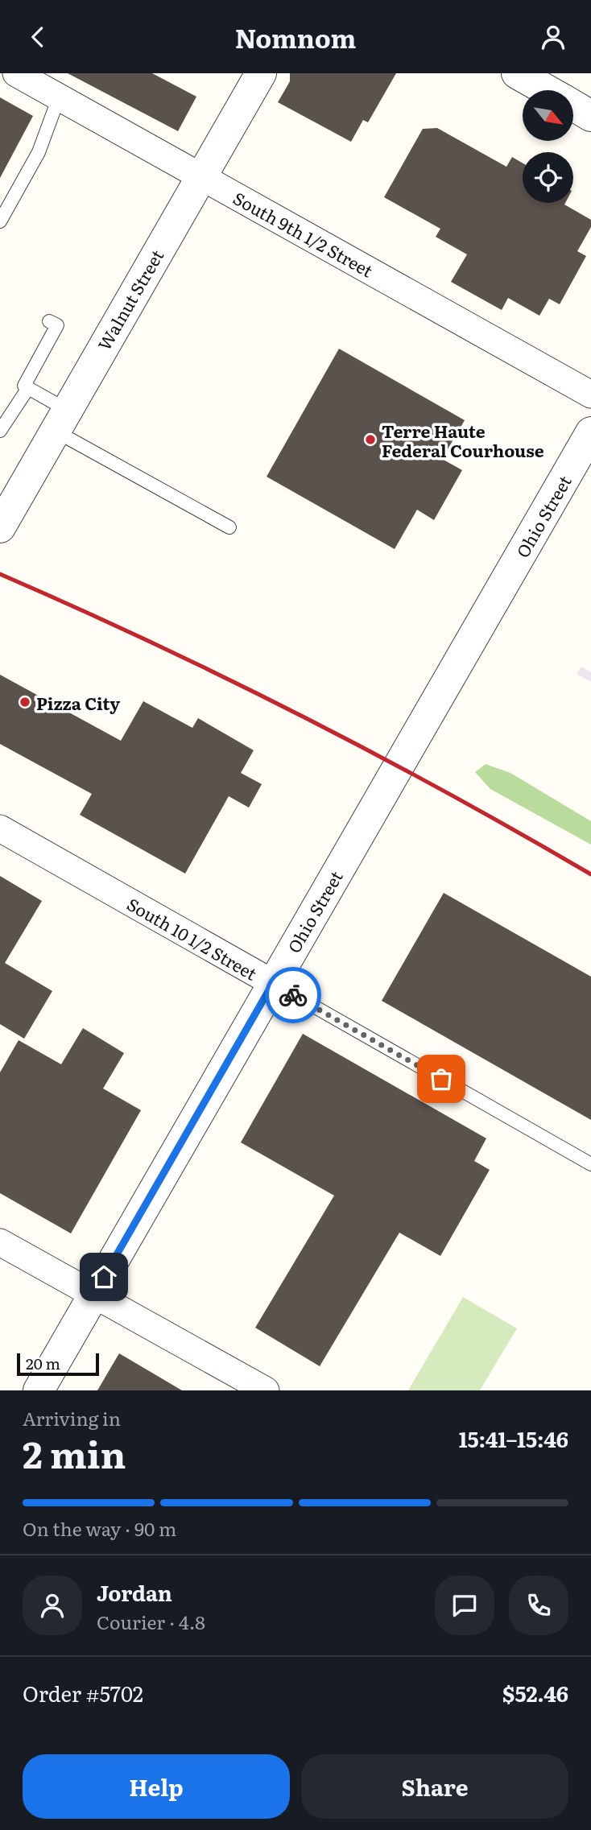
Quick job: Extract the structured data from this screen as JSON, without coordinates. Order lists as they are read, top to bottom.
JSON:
{
  "streets": {
    "street": [
      "South 9th 1/2 Street",
      "Walnut Street",
      "Ohio Street",
      "South 10 1/2 Street"
    ]
  },
  "crossings": [
    ["South 9th 1/2 Street", "Walnut Street"],
    ["Ohio Street", "South 10 1/2 Street"]
  ],
  "places": ["Terre Haute Federal Courhouse", "Pizza City"],
  "scale_bar": "20 m",
  "north": "bottom right",
  "page": {
    "header": "Nomnom",
    "scale": "20 m",
    "heading": ["2 min", "Arriving in", "15:41–15:46"],
    "panel": [
      "Jordan",
      "Courier · 4.8",
      "Order #5702",
      "$52.46"
    ],
    "bar": "On the way · 90 m",
    "buttons": ["Help", "Share"]
  }
}
